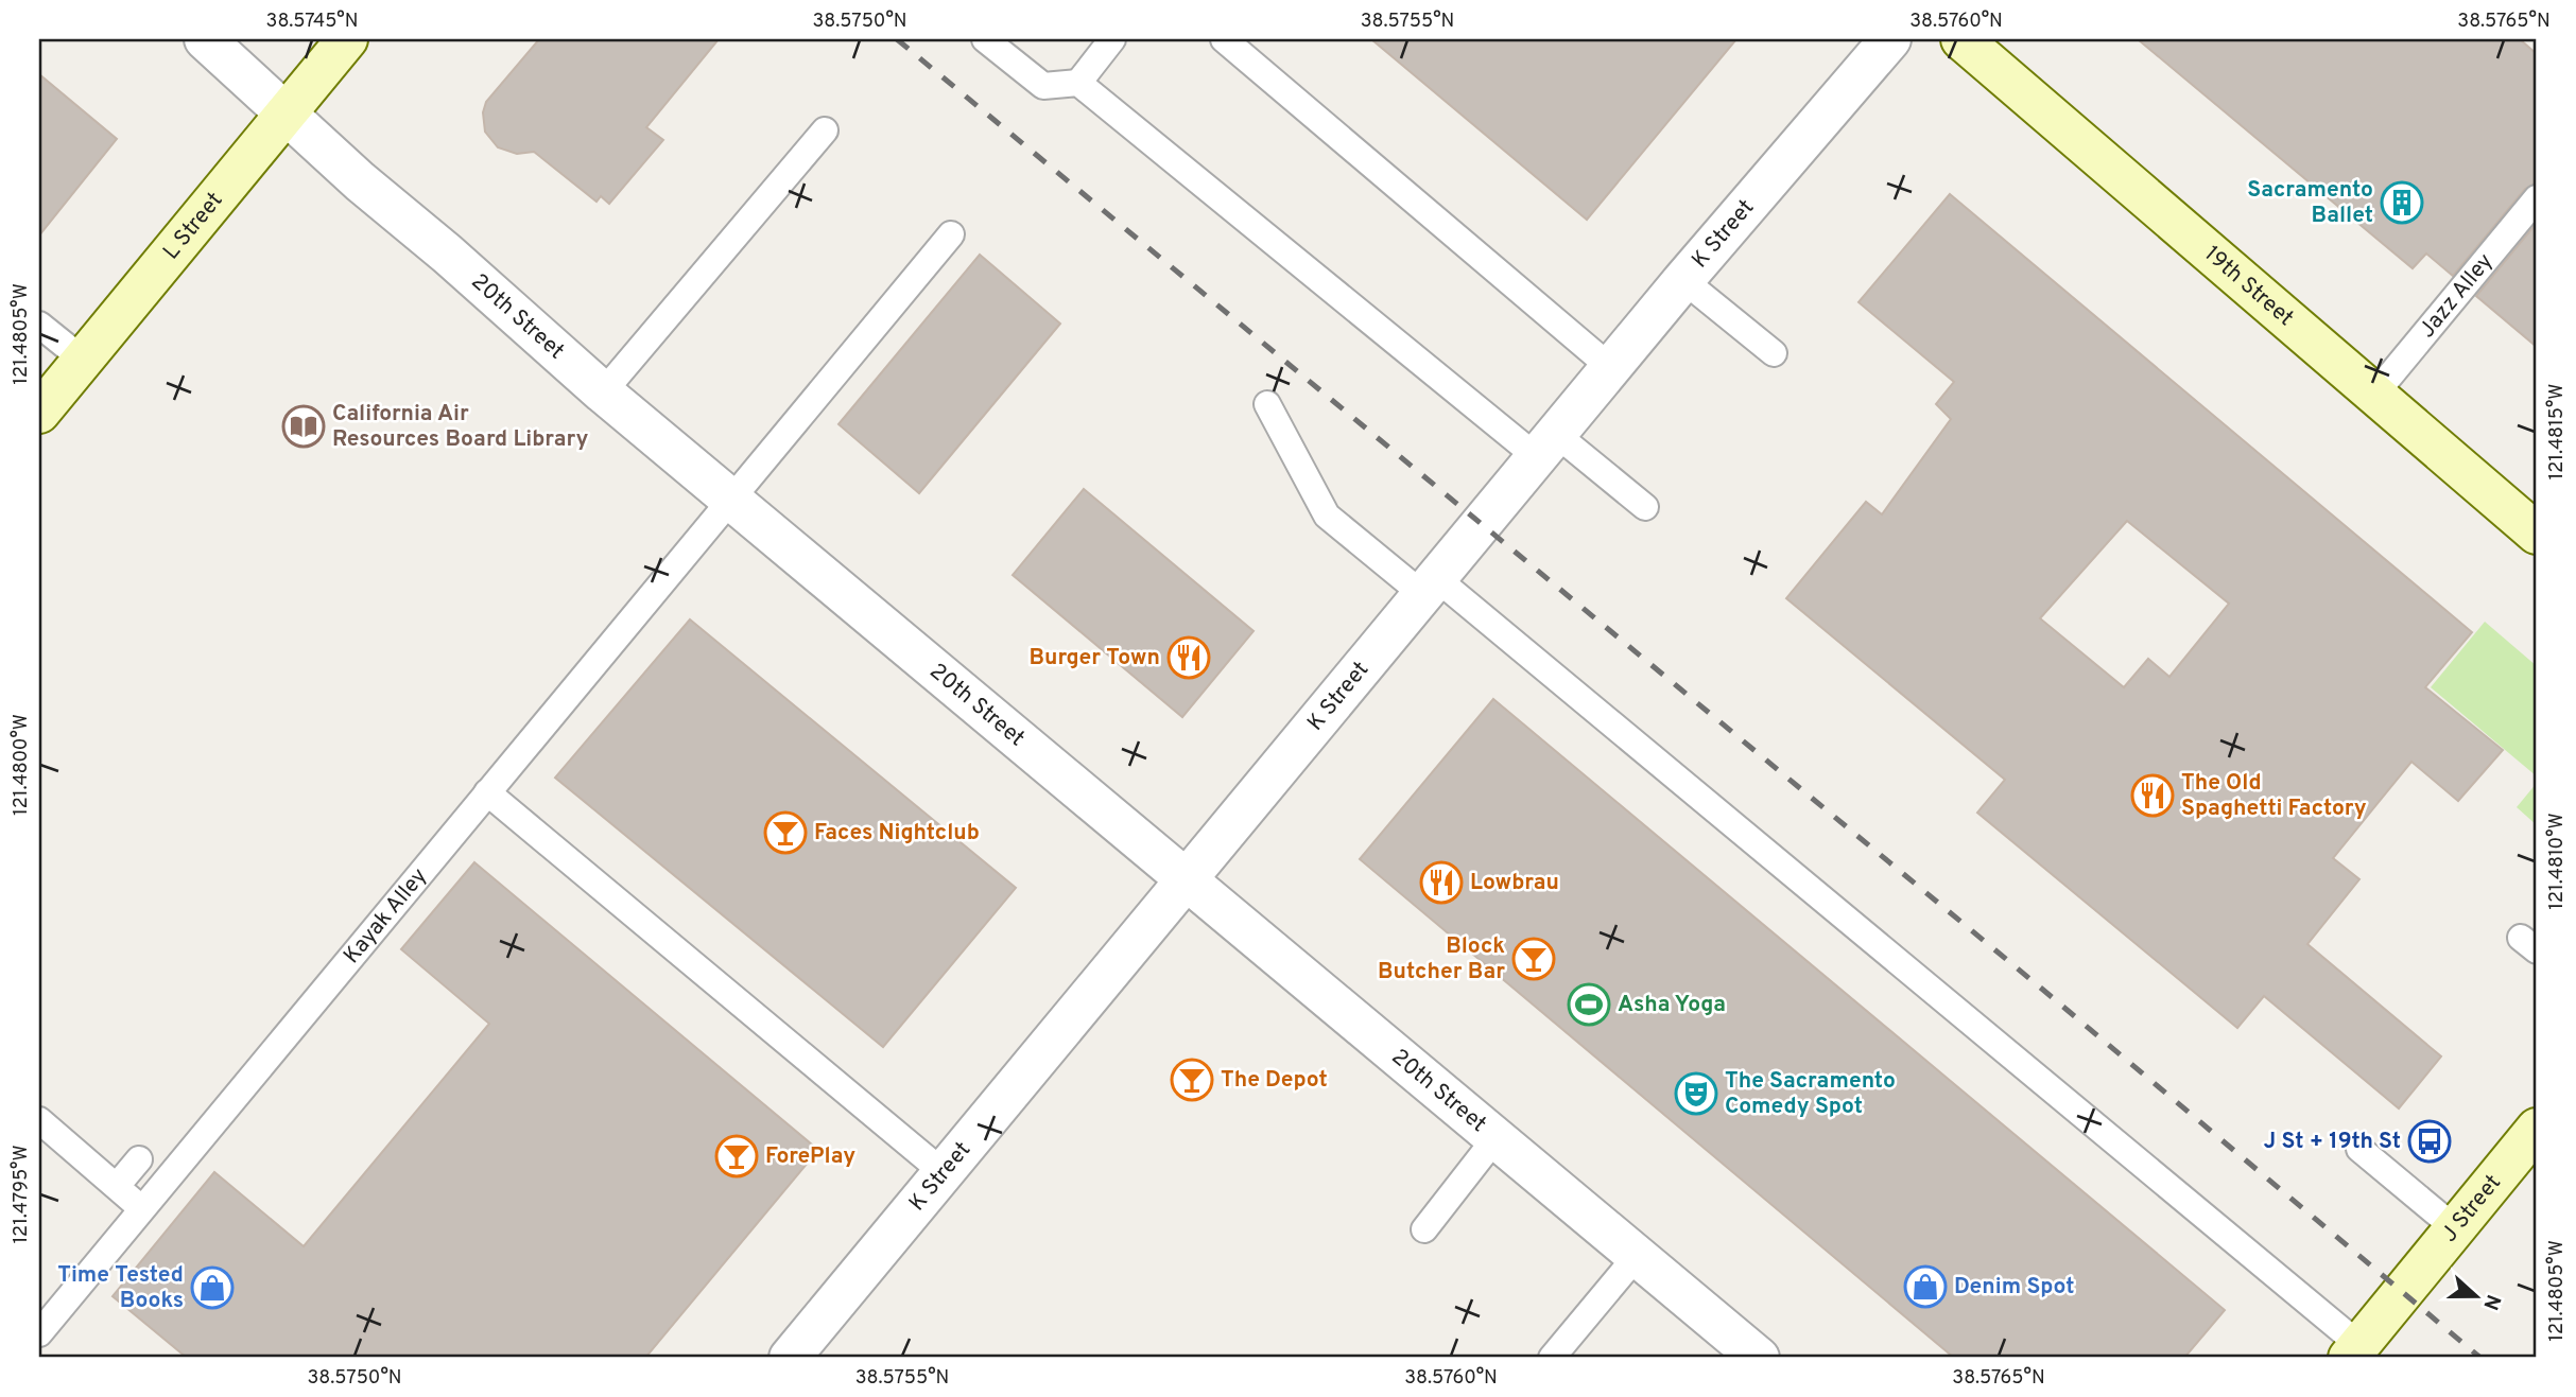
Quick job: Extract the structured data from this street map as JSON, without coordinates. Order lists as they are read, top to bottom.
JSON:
{
  "streets": {
    "main road": ["L Street", "19th Street", "J Street"],
    "street": ["K Street", "20th Street"],
    "lane": ["Jazz Alley", "Kayak Alley"]
  },
  "crossings": [
    ["L Street", "20th Street"],
    ["K Street", "20th Street"],
    ["19th Street", "Jazz Alley"],
    ["20th Street", "Kayak Alley"]
  ],
  "places": {
    "building": ["Sacramento Ballet"],
    "library": ["California Air Resources Board Library"],
    "restaurant": ["Burger Town", "The Old Spaghetti Factory", "Lowbrau"],
    "bar": [
      "Faces Nightclub",
      "Block Butcher Bar",
      "The Depot",
      "ForePlay"
    ],
    "sports": ["Asha Yoga"],
    "theatre": ["The Sacramento Comedy Spot"],
    "bus stop": ["J St + 19th St"],
    "shop": ["Denim Spot", "Time Tested Books"]
  },
  "north": "right",
  "coordinates": [
    "38.5745°N",
    "38.5750°N",
    "38.5755°N",
    "38.5760°N",
    "38.5765°N",
    "121.4805°W",
    "121.4815°W",
    "121.4800°W",
    "121.4810°W",
    "121.4795°W"
  ]
}
